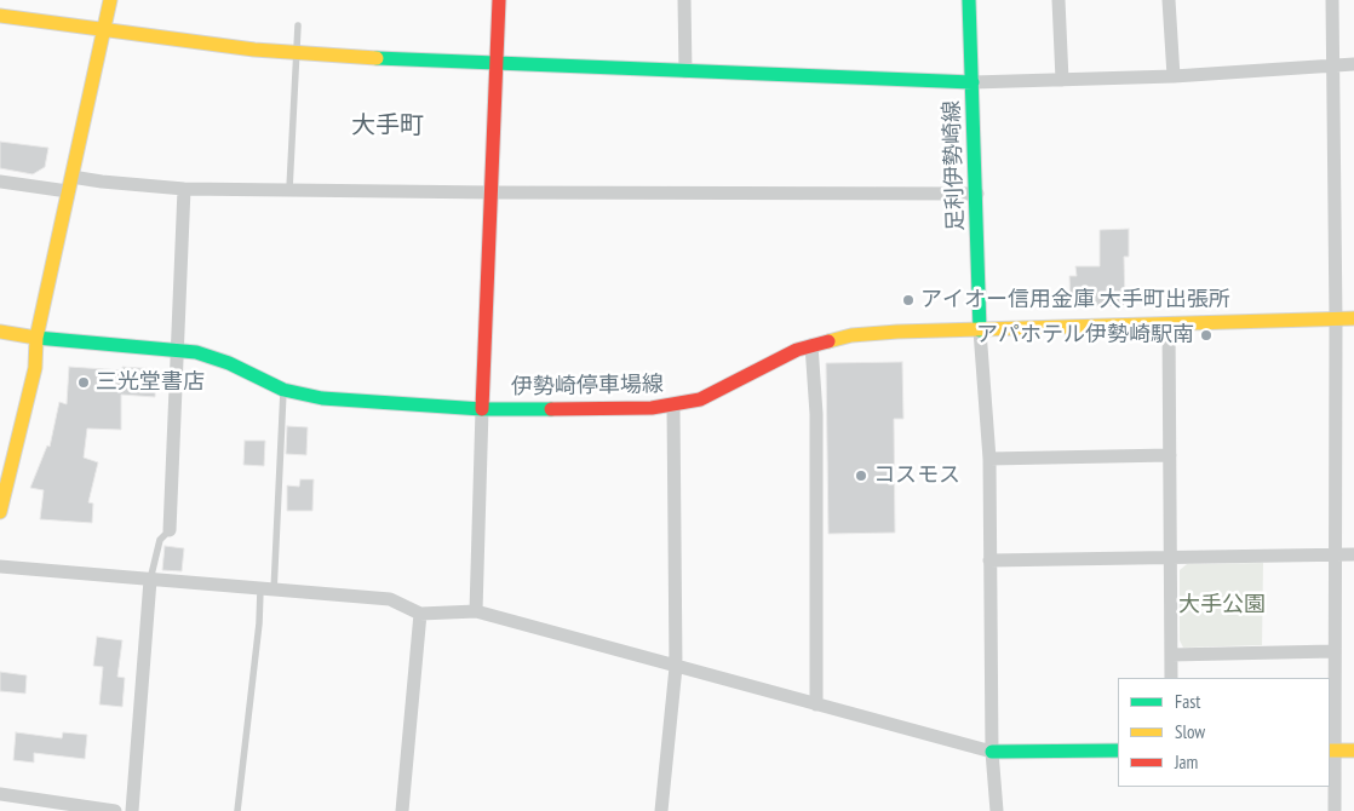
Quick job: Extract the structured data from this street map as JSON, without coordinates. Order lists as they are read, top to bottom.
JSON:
{
  "streets": {
    "street": ["足利伊勢崎線", "伊勢崎停車場線"]
  },
  "crossings": [
    ["足利伊勢崎線", "伊勢崎停車場線"]
  ],
  "districts": ["大手町"],
  "parks": ["大手公園"],
  "places": [
    "アイオー信用金庫 大手町出張所",
    "アパホテル伊勢崎駅南",
    "三光堂書店",
    "コスモス"
  ],
  "legend": ["Fast", "Slow", "Jam"]
}
